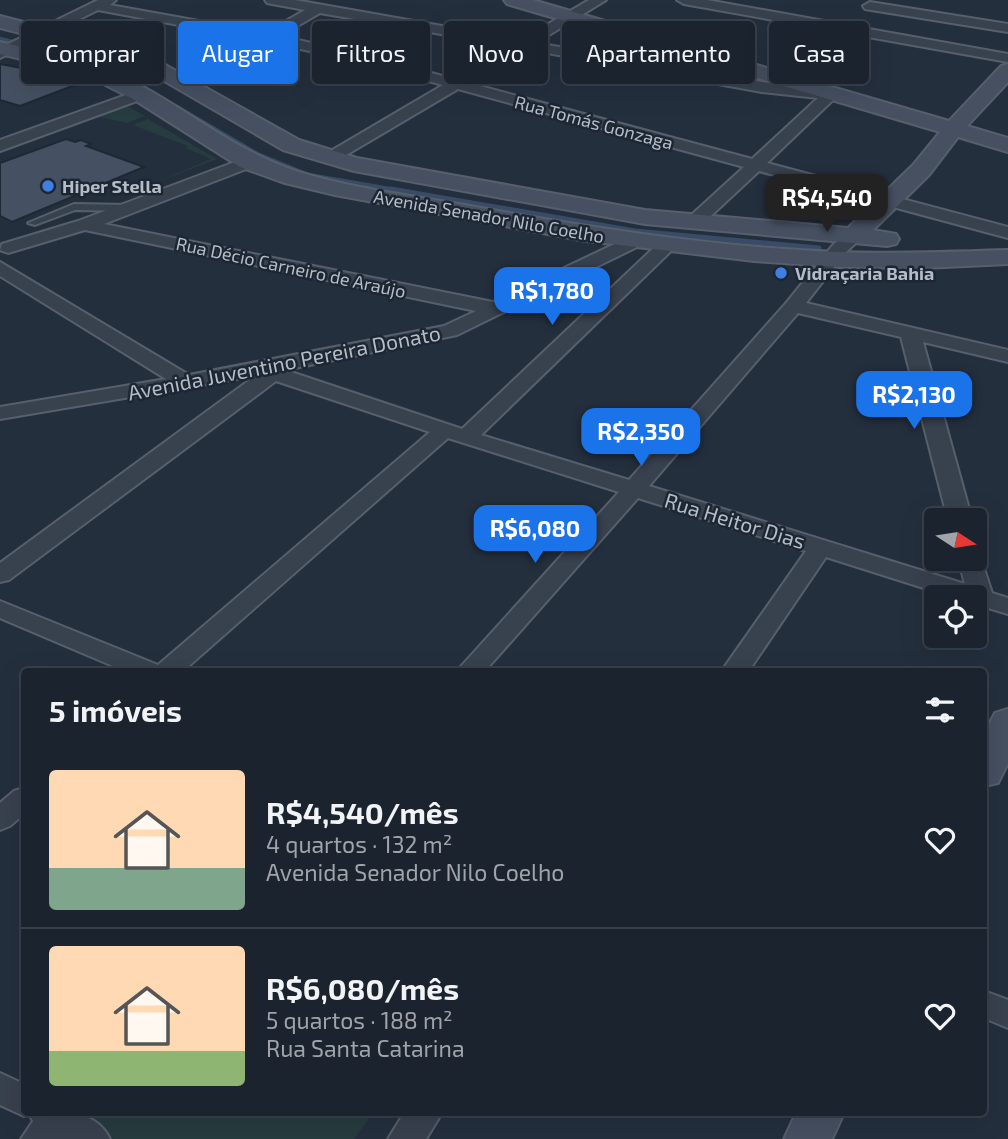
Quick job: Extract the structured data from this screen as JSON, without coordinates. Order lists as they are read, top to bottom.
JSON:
{
  "streets": {
    "main road": ["Avenida Senador Nilo Coelho"],
    "street": [
      "Rua Tomás Gonzaga",
      "Rua Décio Carneiro de Araújo",
      "Avenida Juventino Pereira Donato",
      "Rua Heitor Dias"
    ]
  },
  "crossings": [
    ["Rua Tomás Gonzaga", "Avenida Senador Nilo Coelho"],
    ["Avenida Senador Nilo Coelho", "Avenida Juventino Pereira Donato"],
    ["Rua Décio Carneiro de Araújo", "Avenida Juventino Pereira Donato"],
    ["Avenida Juventino Pereira Donato", "Rua Heitor Dias"]
  ],
  "places": ["Hiper Stella", "Vidraçaria Bahia"],
  "north": "right",
  "page": {
    "chip": [
      "Comprar",
      "Alugar",
      "Filtros",
      "Novo",
      "Apartamento",
      "Casa"
    ],
    "price": [
      "R$4,540",
      "R$1,780",
      "R$2,130",
      "R$2,350",
      "R$6,080"
    ],
    "heading": "5 imóveis",
    "list": [
      {
        "name": "R$4,540/mês",
        "note": "4 quartos · 132 m² · Avenida Senador Nilo Coelho"
      },
      {
        "name": "R$6,080/mês",
        "note": "5 quartos · 188 m² · Rua Santa Catarina"
      }
    ]
  }
}
